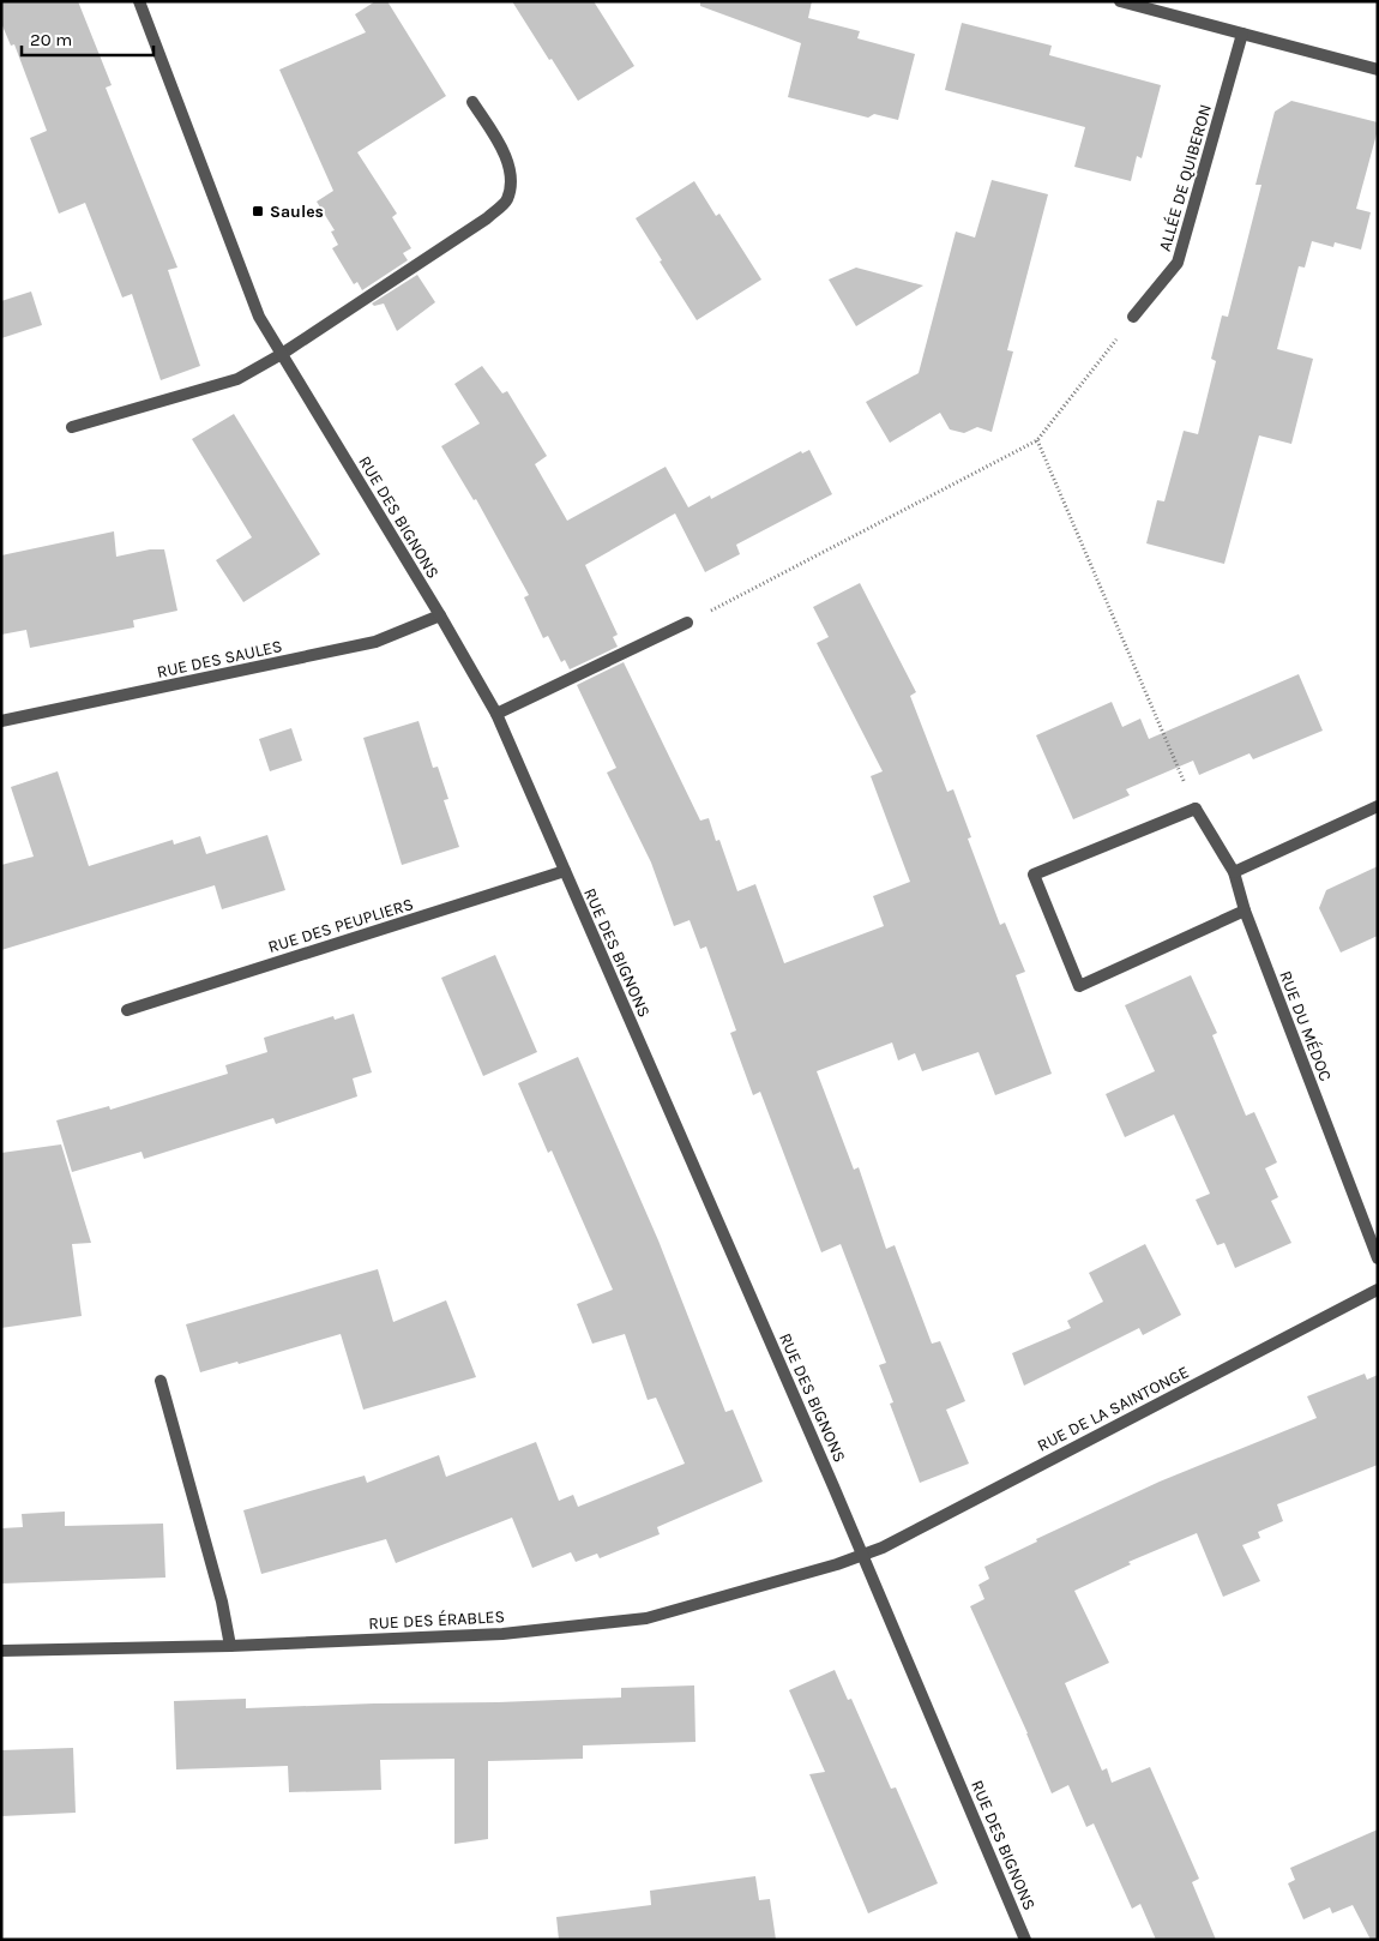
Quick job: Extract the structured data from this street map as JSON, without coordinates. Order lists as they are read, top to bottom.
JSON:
{
  "streets": {
    "street": [
      "ALLÉE DE QUIBERON",
      "RUE DES BIGNONS",
      "RUE DES SAULES",
      "RUE DES PEUPLIERS",
      "RUE DU MÉDOC",
      "RUE DE LA SAINTONGE",
      "RUE DES ÉRABLES"
    ]
  },
  "crossings": [
    ["RUE DES BIGNONS", "RUE DES SAULES"],
    ["RUE DES BIGNONS", "RUE DES PEUPLIERS"],
    ["RUE DES BIGNONS", "RUE DE LA SAINTONGE"],
    ["RUE DES BIGNONS", "RUE DES ÉRABLES"],
    ["RUE DE LA SAINTONGE", "RUE DES ÉRABLES"]
  ],
  "places": {
    "transit": ["Saules"]
  },
  "scale_bar": "20 m"
}
